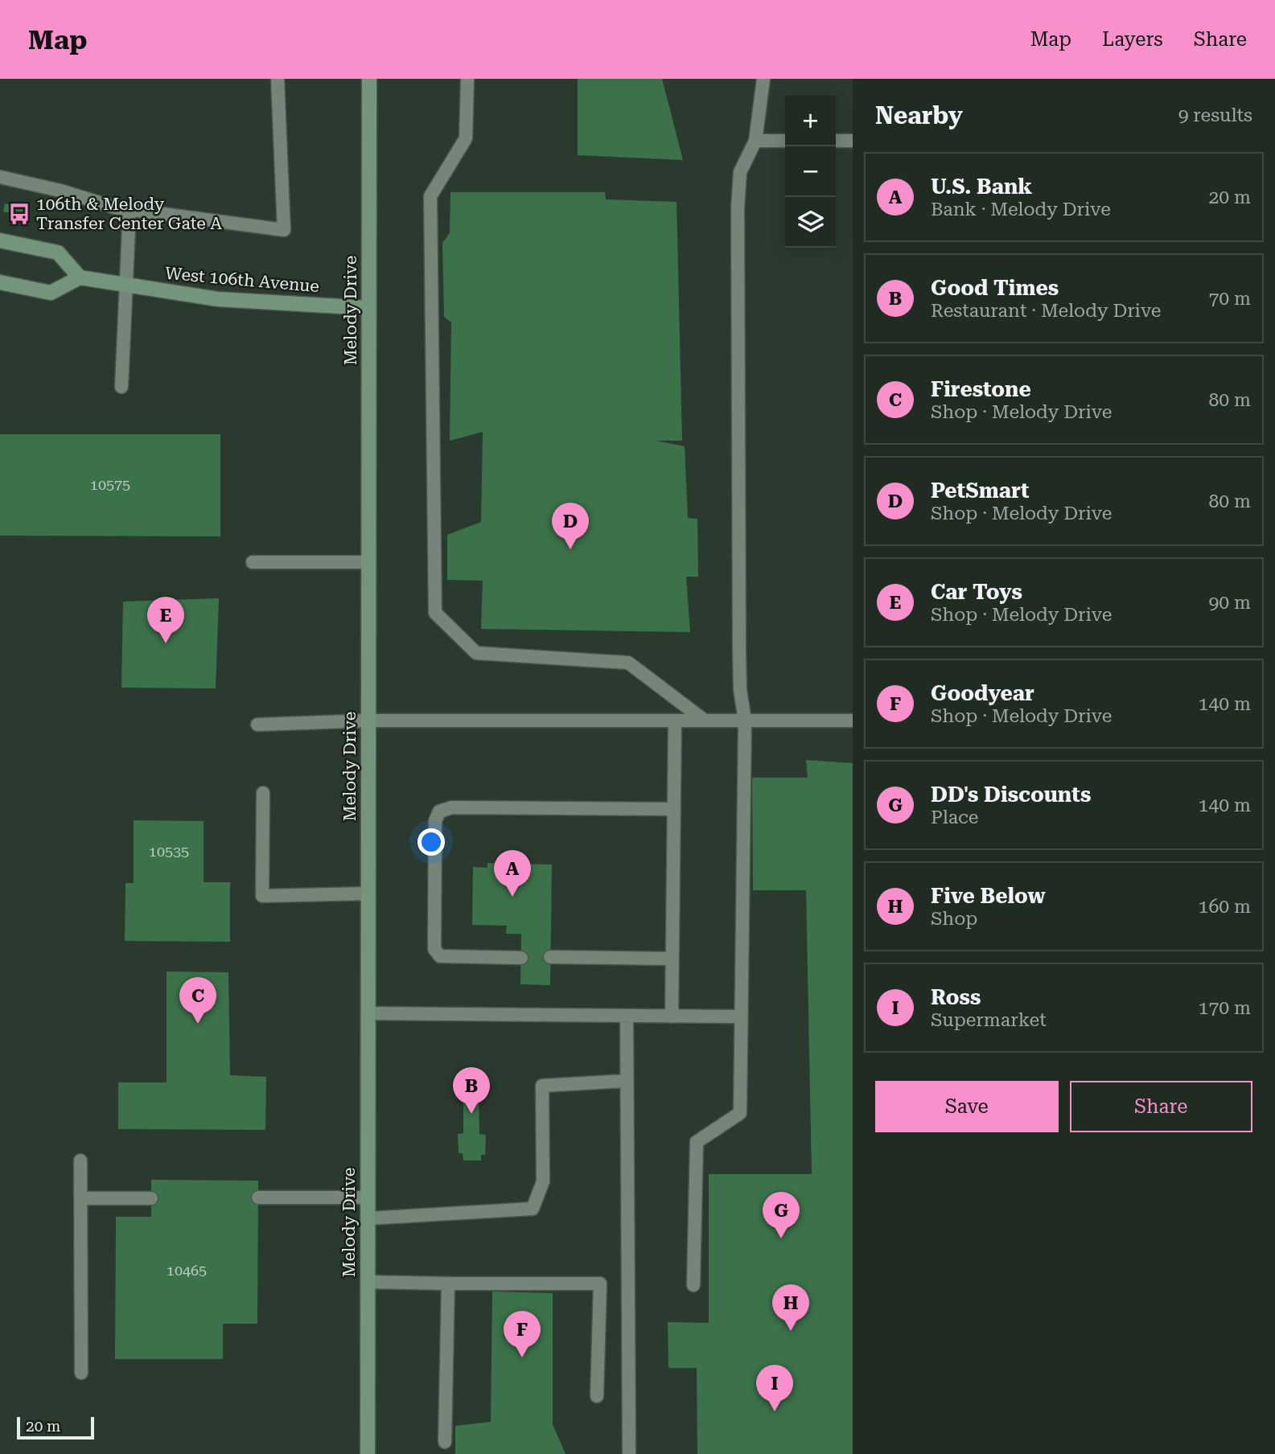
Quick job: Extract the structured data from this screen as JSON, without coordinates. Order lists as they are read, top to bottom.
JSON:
{
  "streets": {
    "street": ["West 106th Avenue", "Melody Drive"]
  },
  "crossings": [
    ["West 106th Avenue", "Melody Drive"]
  ],
  "places": {
    "bus stop": ["106th & Melody Transfer Center Gate A"]
  },
  "house_numbers": ["10575", "10535", "10465"],
  "scale_bar": "20 m",
  "page": {
    "header": "Map",
    "nav": ["Map", "Layers", "Share"],
    "heading": ["Nearby", "9 results"],
    "map_buttons": ["+", "−"],
    "list": [
      {
        "mark": "A",
        "name": "U.S. Bank",
        "note": "Bank · Melody Drive",
        "value": "20 m"
      },
      {
        "mark": "B",
        "name": "Good Times",
        "note": "Restaurant · Melody Drive",
        "value": "70 m"
      },
      {
        "mark": "C",
        "name": "Firestone",
        "note": "Shop · Melody Drive",
        "value": "80 m"
      },
      {
        "mark": "D",
        "name": "PetSmart",
        "note": "Shop · Melody Drive",
        "value": "80 m"
      },
      {
        "mark": "E",
        "name": "Car Toys",
        "note": "Shop · Melody Drive",
        "value": "90 m"
      },
      {
        "mark": "F",
        "name": "Goodyear",
        "note": "Shop · Melody Drive",
        "value": "140 m"
      },
      {
        "mark": "G",
        "name": "DD's Discounts",
        "note": "Place",
        "value": "140 m"
      },
      {
        "mark": "H",
        "name": "Five Below",
        "note": "Shop",
        "value": "160 m"
      },
      {
        "mark": "I",
        "name": "Ross",
        "note": "Supermarket",
        "value": "170 m"
      }
    ],
    "pins": [
      "D",
      "E",
      "A",
      "C",
      "B",
      "G",
      "H",
      "F",
      "I"
    ],
    "buttons": ["Save", "Share"],
    "scale": "20 m"
  }
}
